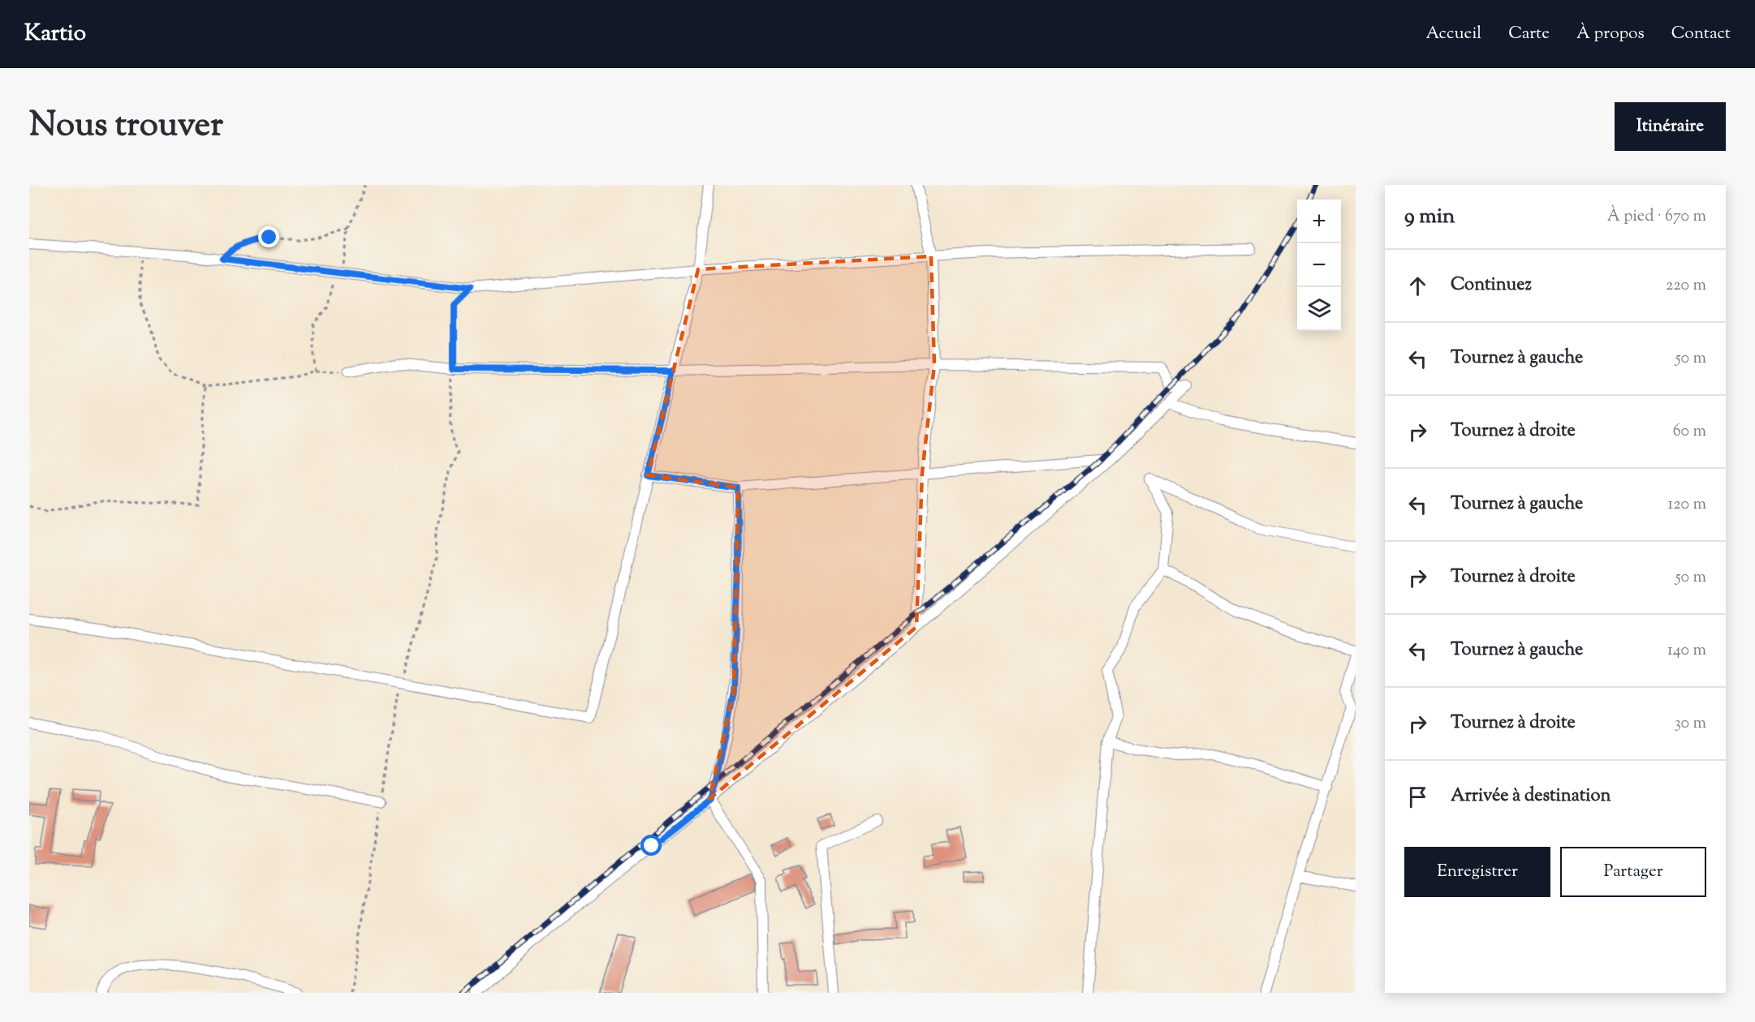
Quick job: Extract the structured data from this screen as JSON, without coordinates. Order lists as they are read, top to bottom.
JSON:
{
  "page": {
    "header": "Kartio",
    "nav": [
      "Accueil",
      "Carte",
      "À propos",
      "Contact"
    ],
    "title": "Nous trouver",
    "buttons": [
      "Itinéraire",
      ["Enregistrer", "Partager"]
    ],
    "heading": ["9 min", "À pied · 670 m"],
    "map_buttons": ["+", "−"],
    "list": [
      ["Continuez", "220 m"],
      ["Tournez à gauche", "50 m"],
      ["Tournez à droite", "60 m"],
      ["Tournez à gauche", "120 m"],
      ["Tournez à droite", "50 m"],
      ["Tournez à gauche", "140 m"],
      ["Tournez à droite", "30 m"],
      "Arrivée à destination"
    ]
  }
}
